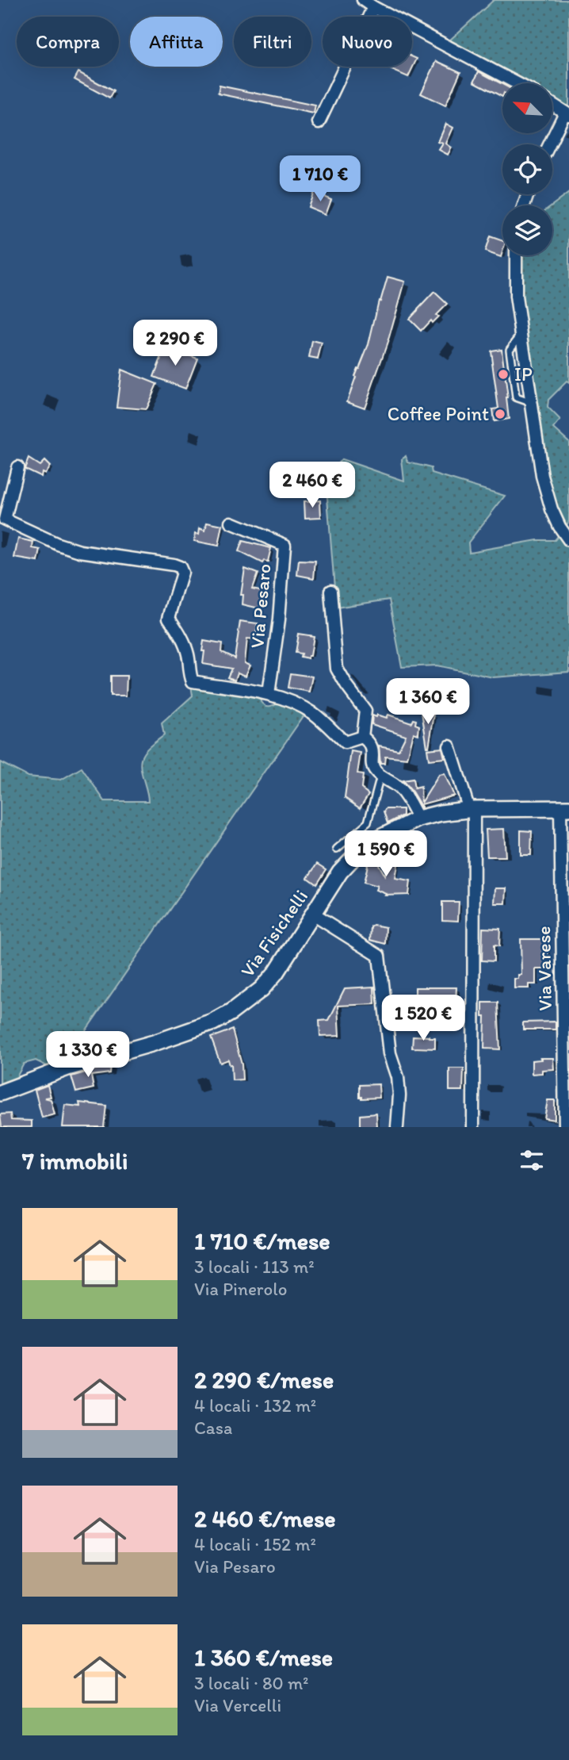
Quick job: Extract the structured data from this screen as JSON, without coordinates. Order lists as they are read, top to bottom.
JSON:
{
  "streets": {
    "main road": ["Via Fisichelli"],
    "street": ["Via Pesaro", "Via Varese"]
  },
  "crossings": [
    ["Via Fisichelli", "Via Varese"]
  ],
  "places": ["IP", "Coffee Point"],
  "north": "top left",
  "page": {
    "chip": [
      "Compra",
      "Affitta",
      "Filtri",
      "Nuovo"
    ],
    "price": [
      "1 710 €",
      "2 290 €",
      "2 460 €",
      "1 360 €",
      "1 590 €",
      "1 520 €",
      "1 330 €"
    ],
    "heading": "7 immobili",
    "list": [
      {
        "name": "1 710 €/mese",
        "note": "3 locali · 113 m² · Via Pinerolo"
      },
      {
        "name": "2 290 €/mese",
        "note": "4 locali · 132 m² · Casa"
      },
      {
        "name": "2 460 €/mese",
        "note": "4 locali · 152 m² · Via Pesaro"
      },
      {
        "name": "1 360 €/mese",
        "note": "3 locali · 80 m² · Via Vercelli"
      }
    ]
  }
}
